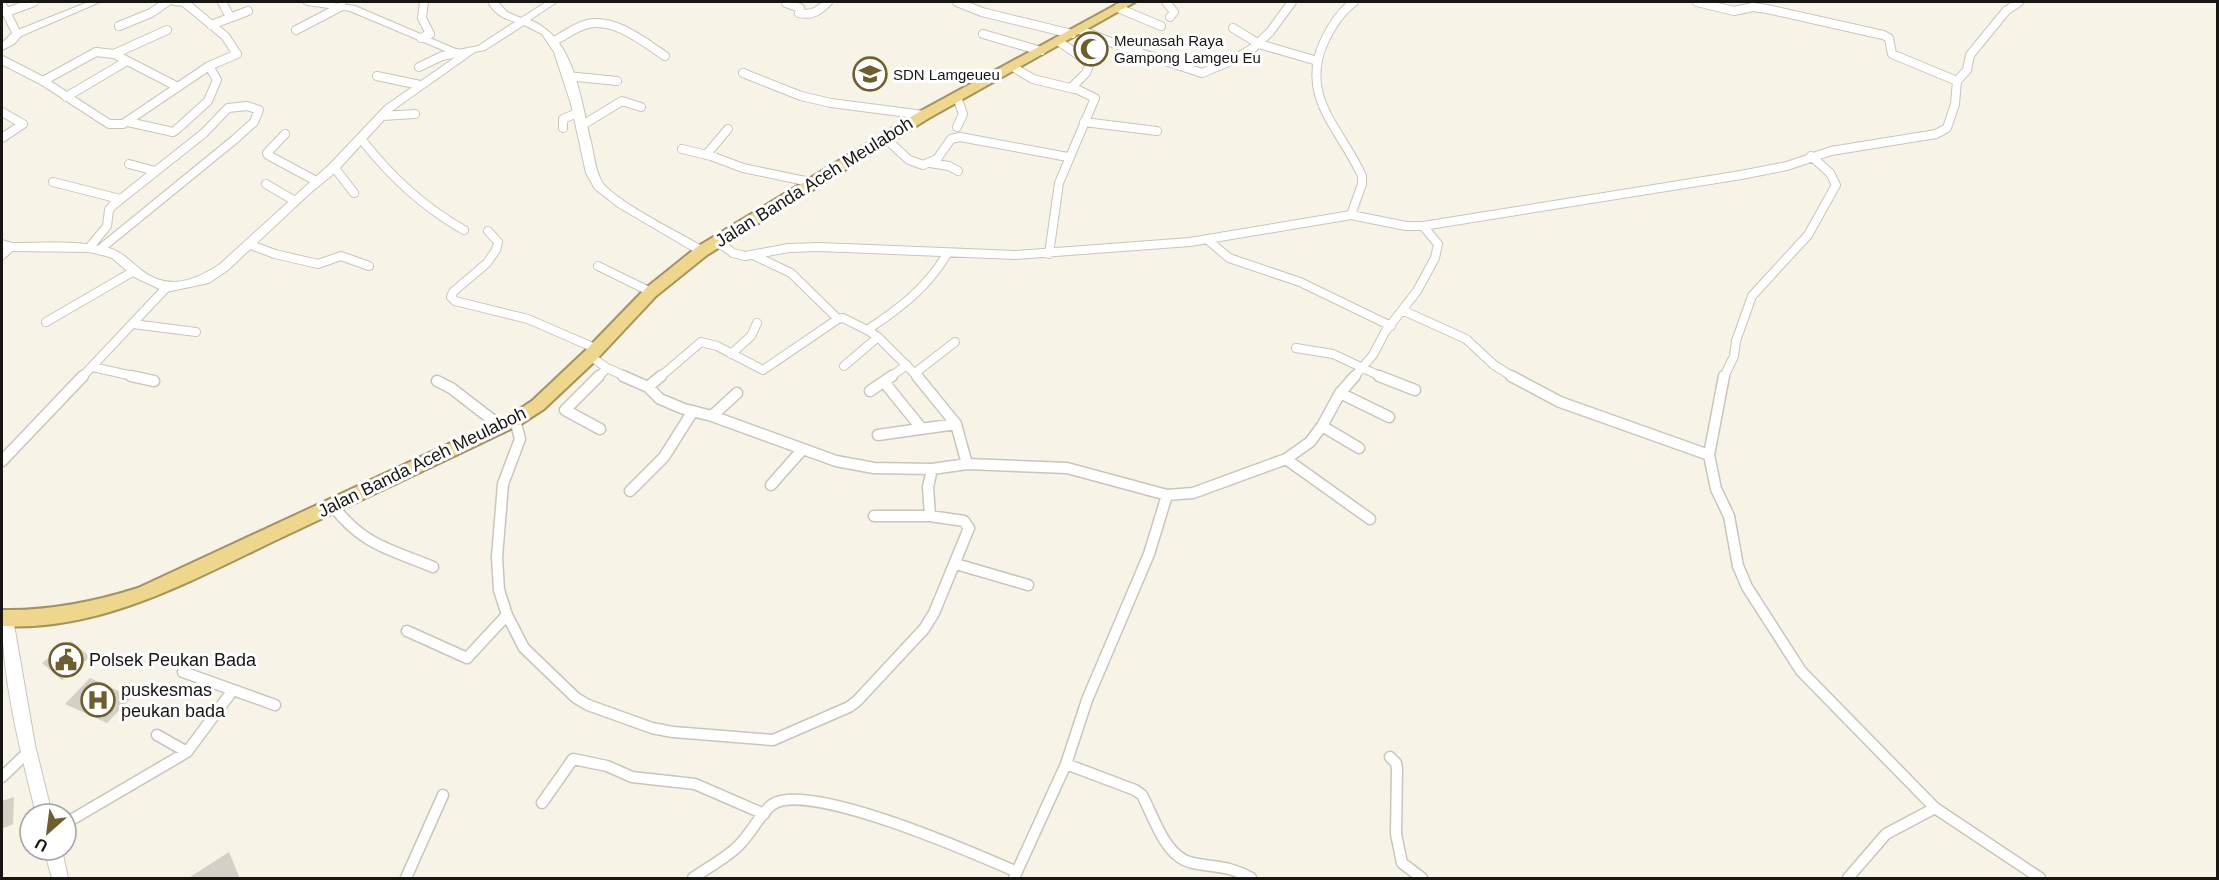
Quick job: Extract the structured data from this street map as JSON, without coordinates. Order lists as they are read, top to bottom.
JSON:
{
  "streets": {
    "highway": ["Jalan Banda Aceh Meulaboh"]
  },
  "places": {
    "mosque": ["Meunasah Raya Gampong Lamgeu Eu"],
    "school or university": ["SDN Lamgeueu"],
    "public building": ["Polsek Peukan Bada"],
    "hospital": ["puskesmas peukan bada"]
  },
  "north": "bottom left"
}
